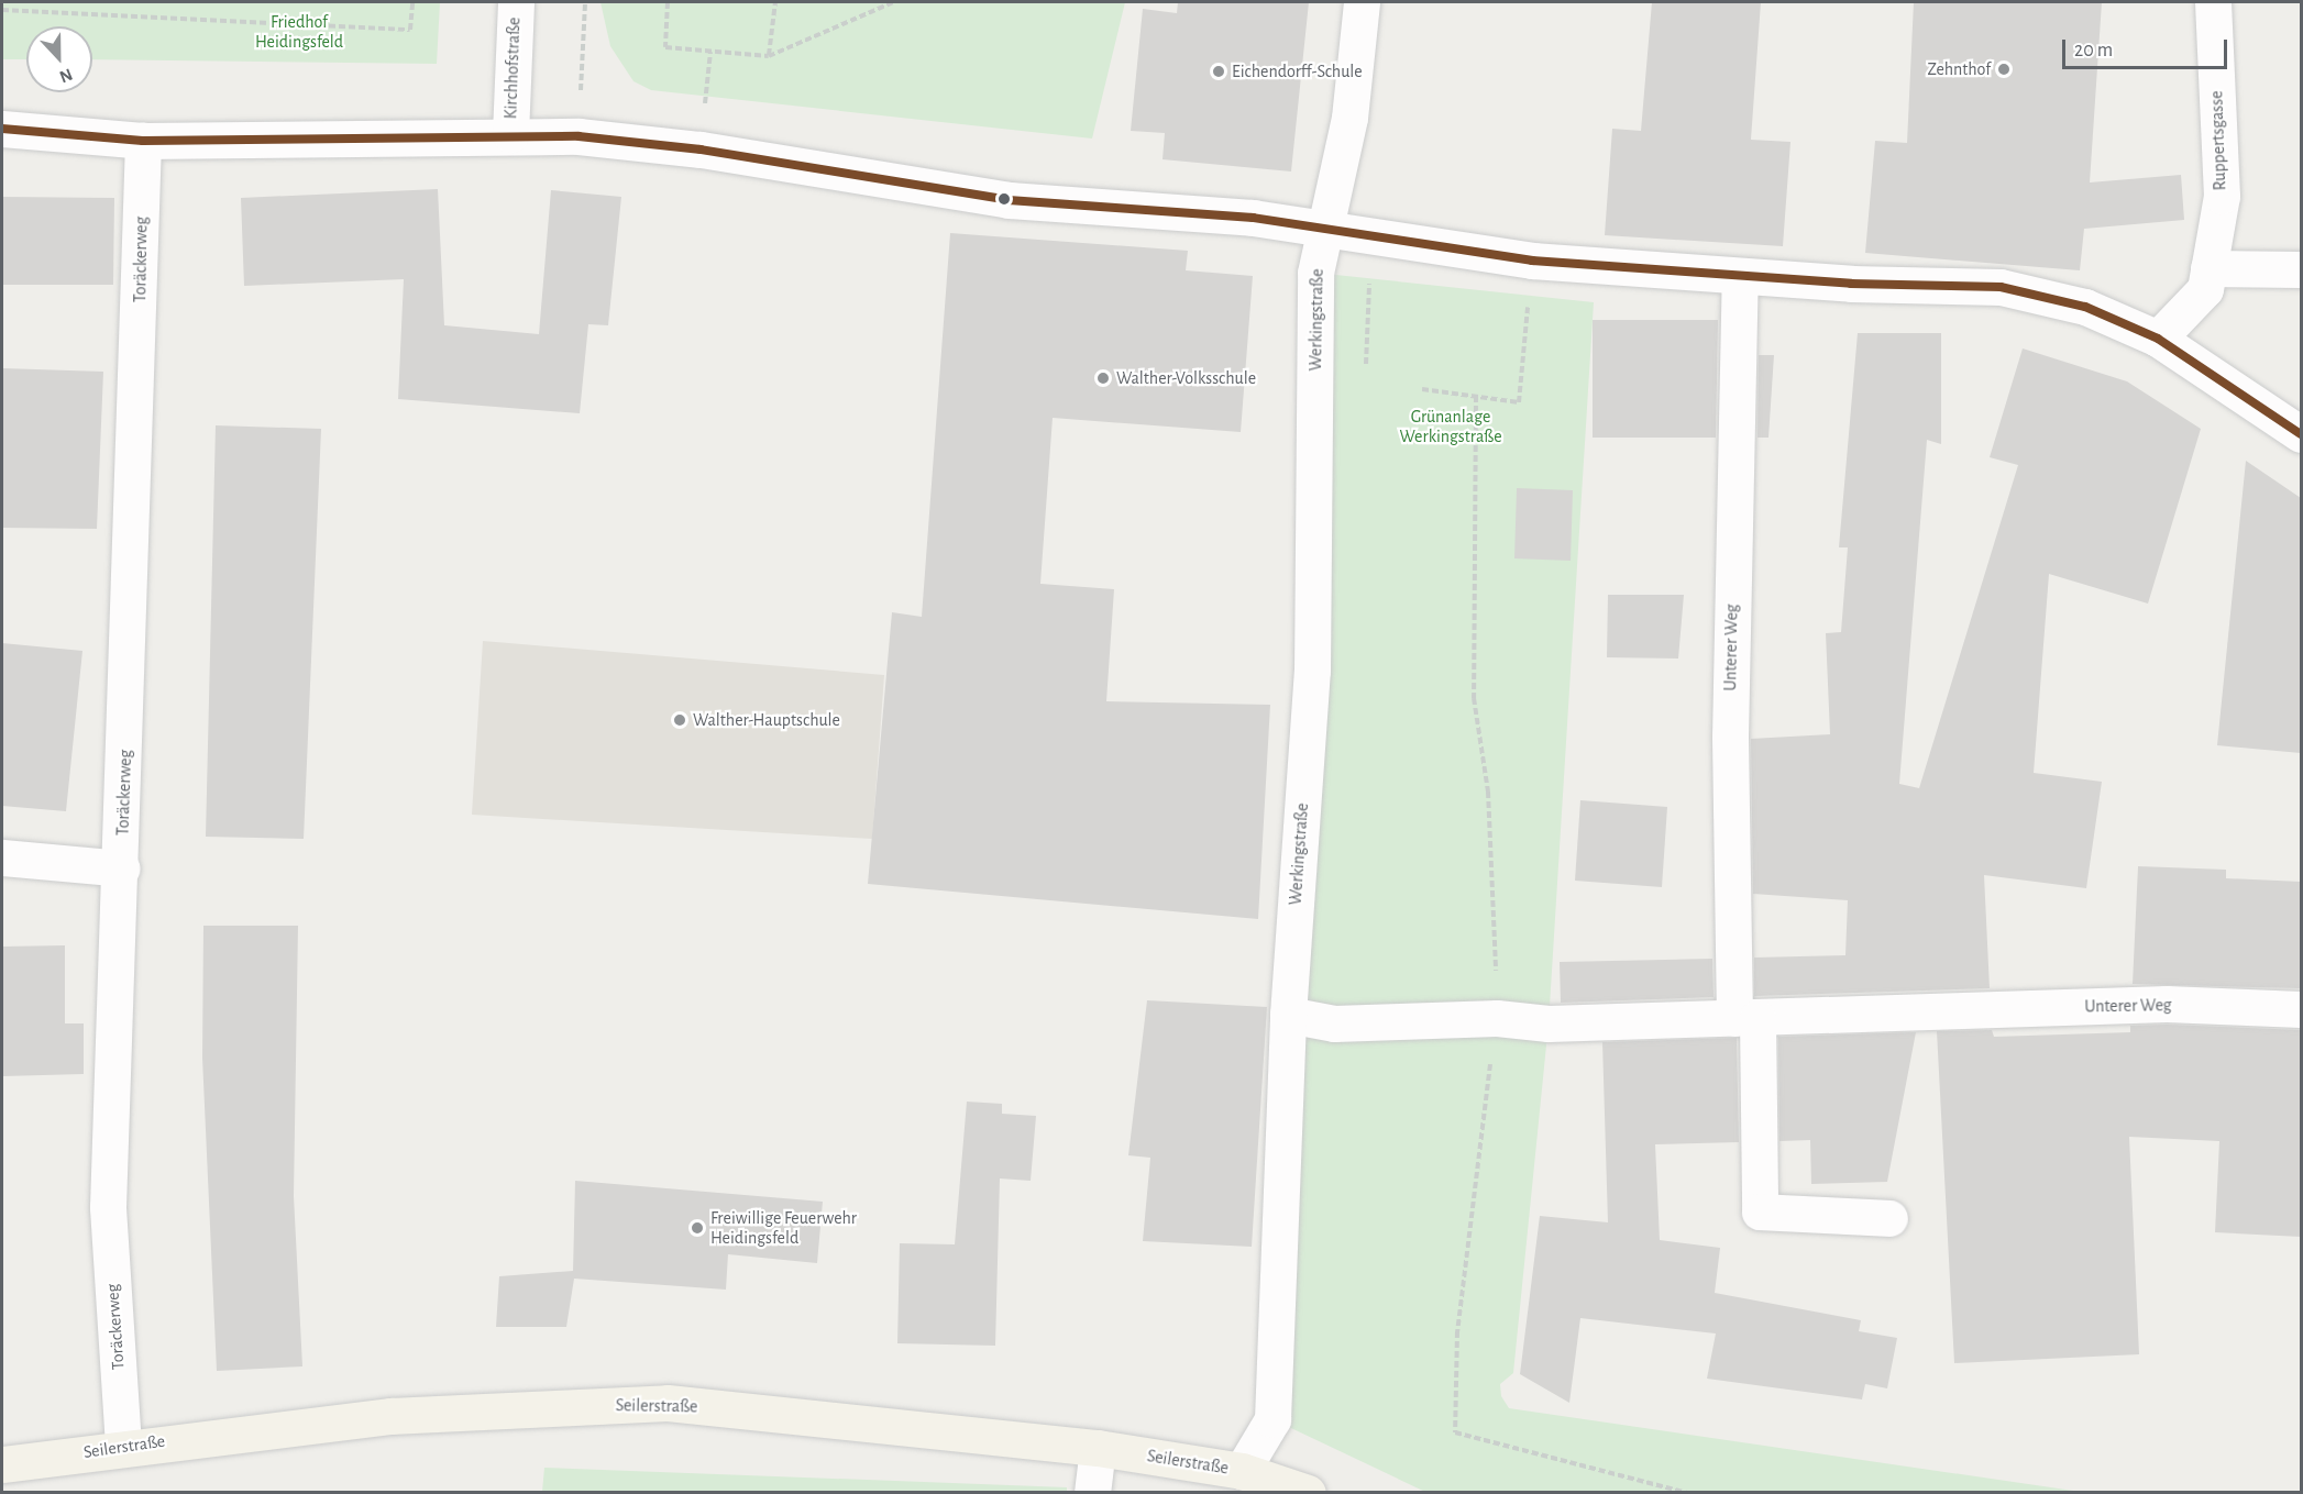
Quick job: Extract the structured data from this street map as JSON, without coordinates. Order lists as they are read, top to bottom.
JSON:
{
  "streets": {
    "main road": ["Seilerstraße"],
    "street": [
      "Kirchhofstraße",
      "Ruppertsgasse",
      "Toräckerweg",
      "Werkingstraße",
      "Unterer Weg"
    ]
  },
  "crossings": [
    ["Toräckerweg", "Seilerstraße"],
    ["Werkingstraße", "Unterer Weg"],
    ["Werkingstraße", "Seilerstraße"]
  ],
  "parks": ["Friedhof Heidingsfeld", "Grünanlage Werkingstraße"],
  "places": [
    "Zehnthof",
    "Eichendorff-Schule",
    "Walther-Volksschule",
    "Walther-Hauptschule",
    "Freiwillige Feuerwehr Heidingsfeld"
  ],
  "scale_bar": "20 m",
  "north": "bottom"
}
